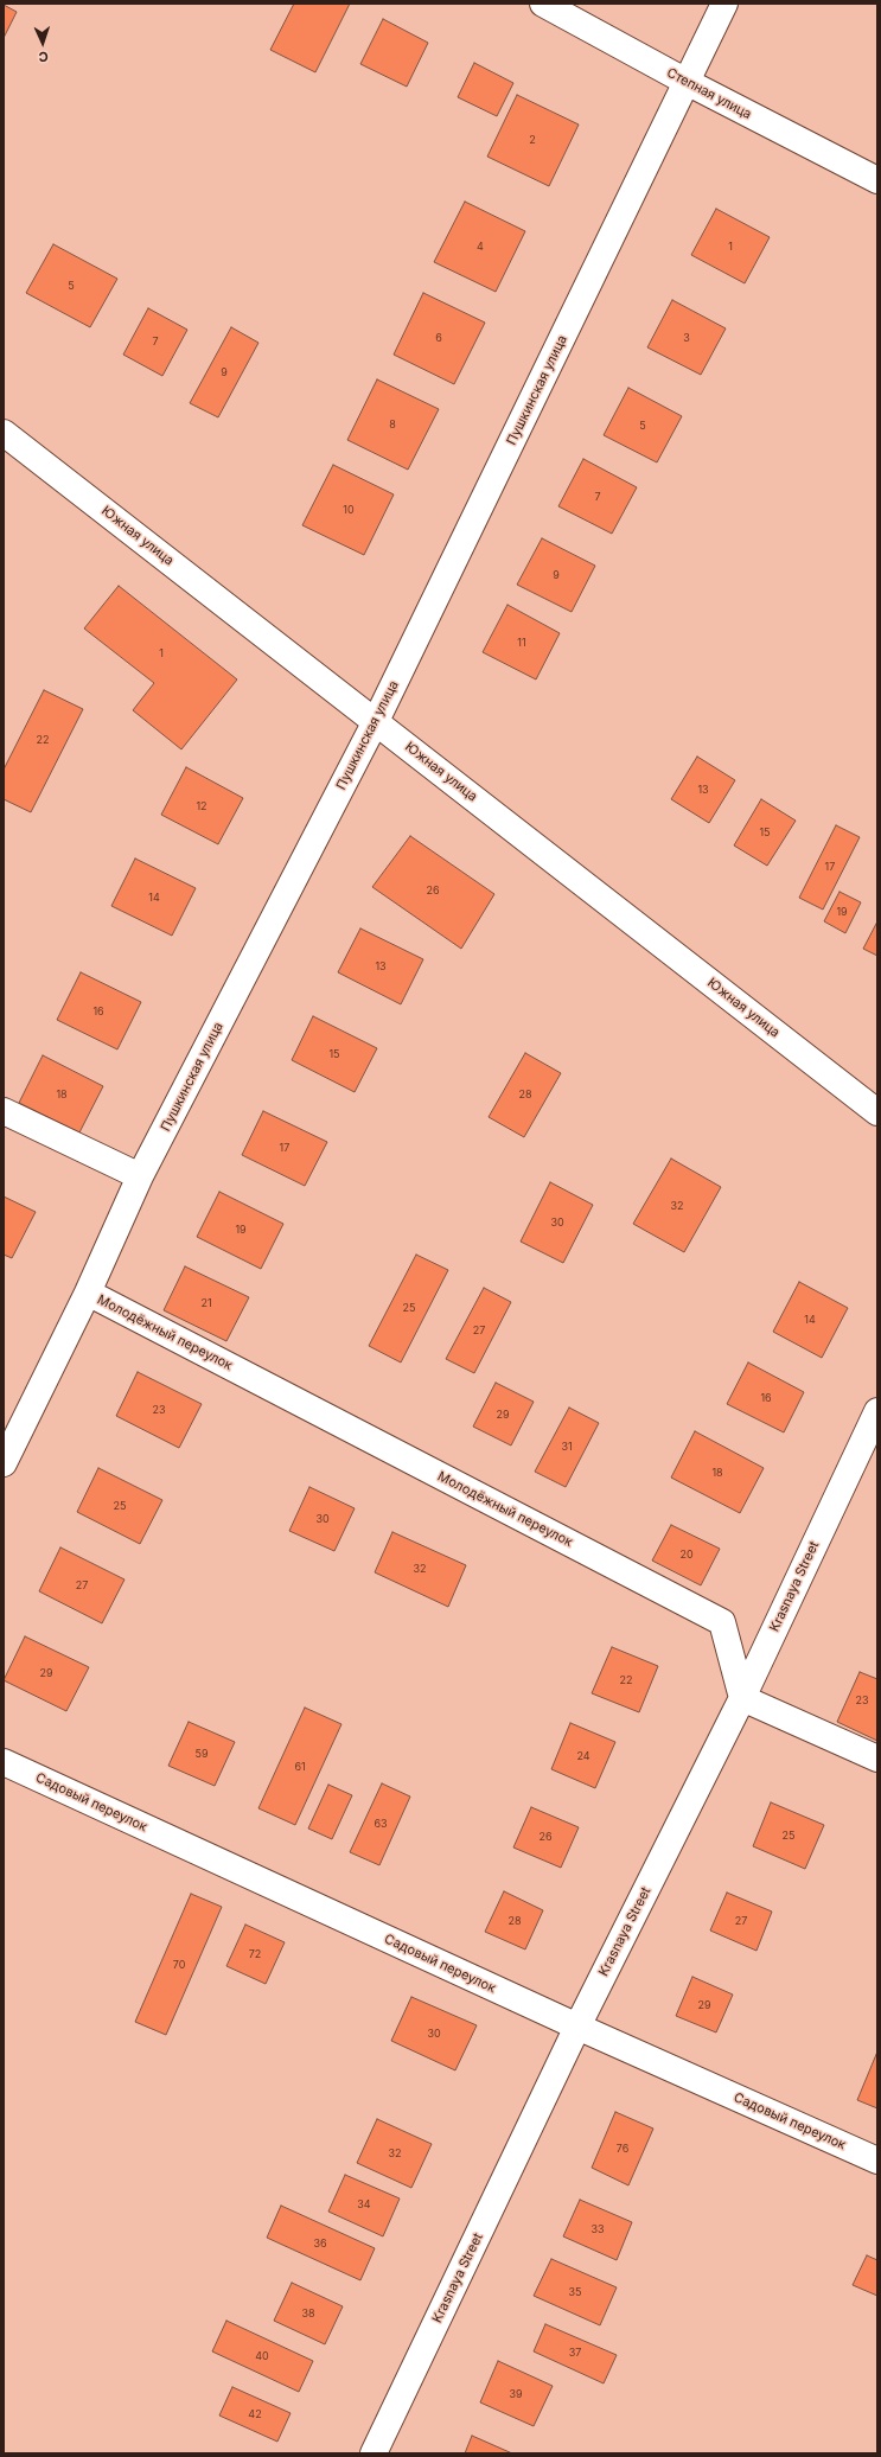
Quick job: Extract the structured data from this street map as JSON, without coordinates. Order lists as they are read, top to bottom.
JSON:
{
  "streets": {
    "street": [
      "Степная улица",
      "Пушкинская улица",
      "Южная улица",
      "Молодёжный переулок",
      "Krasnaya Street",
      "Садовый переулок"
    ]
  },
  "crossings": [
    ["Степная улица", "Пушкинская улица"],
    ["Пушкинская улица", "Южная улица"],
    ["Пушкинская улица", "Молодёжный переулок"],
    ["Молодёжный переулок", "Krasnaya Street"],
    ["Krasnaya Street", "Садовый переулок"]
  ],
  "house_numbers": [
    "2",
    "4",
    "1",
    "5",
    "6",
    "3",
    "7",
    "9",
    "8",
    "5",
    "7",
    "10",
    "9",
    "11",
    "1",
    "22",
    "13",
    "12",
    "15",
    "17",
    "26",
    "14",
    "19",
    "13",
    "16",
    "15",
    "18",
    "28",
    "17",
    "32",
    "30",
    "19",
    "21",
    "25",
    "14",
    "27",
    "16",
    "23",
    "29",
    "31",
    "18",
    "25",
    "30",
    "20",
    "32",
    "27",
    "29",
    "22",
    "23",
    "59",
    "24",
    "61",
    "63",
    "25",
    "26",
    "28",
    "27",
    "72",
    "70",
    "29",
    "30",
    "76",
    "32",
    "34",
    "33",
    "36",
    "35",
    "38",
    "37",
    "40",
    "39",
    "42"
  ],
  "north": "bottom"
}
